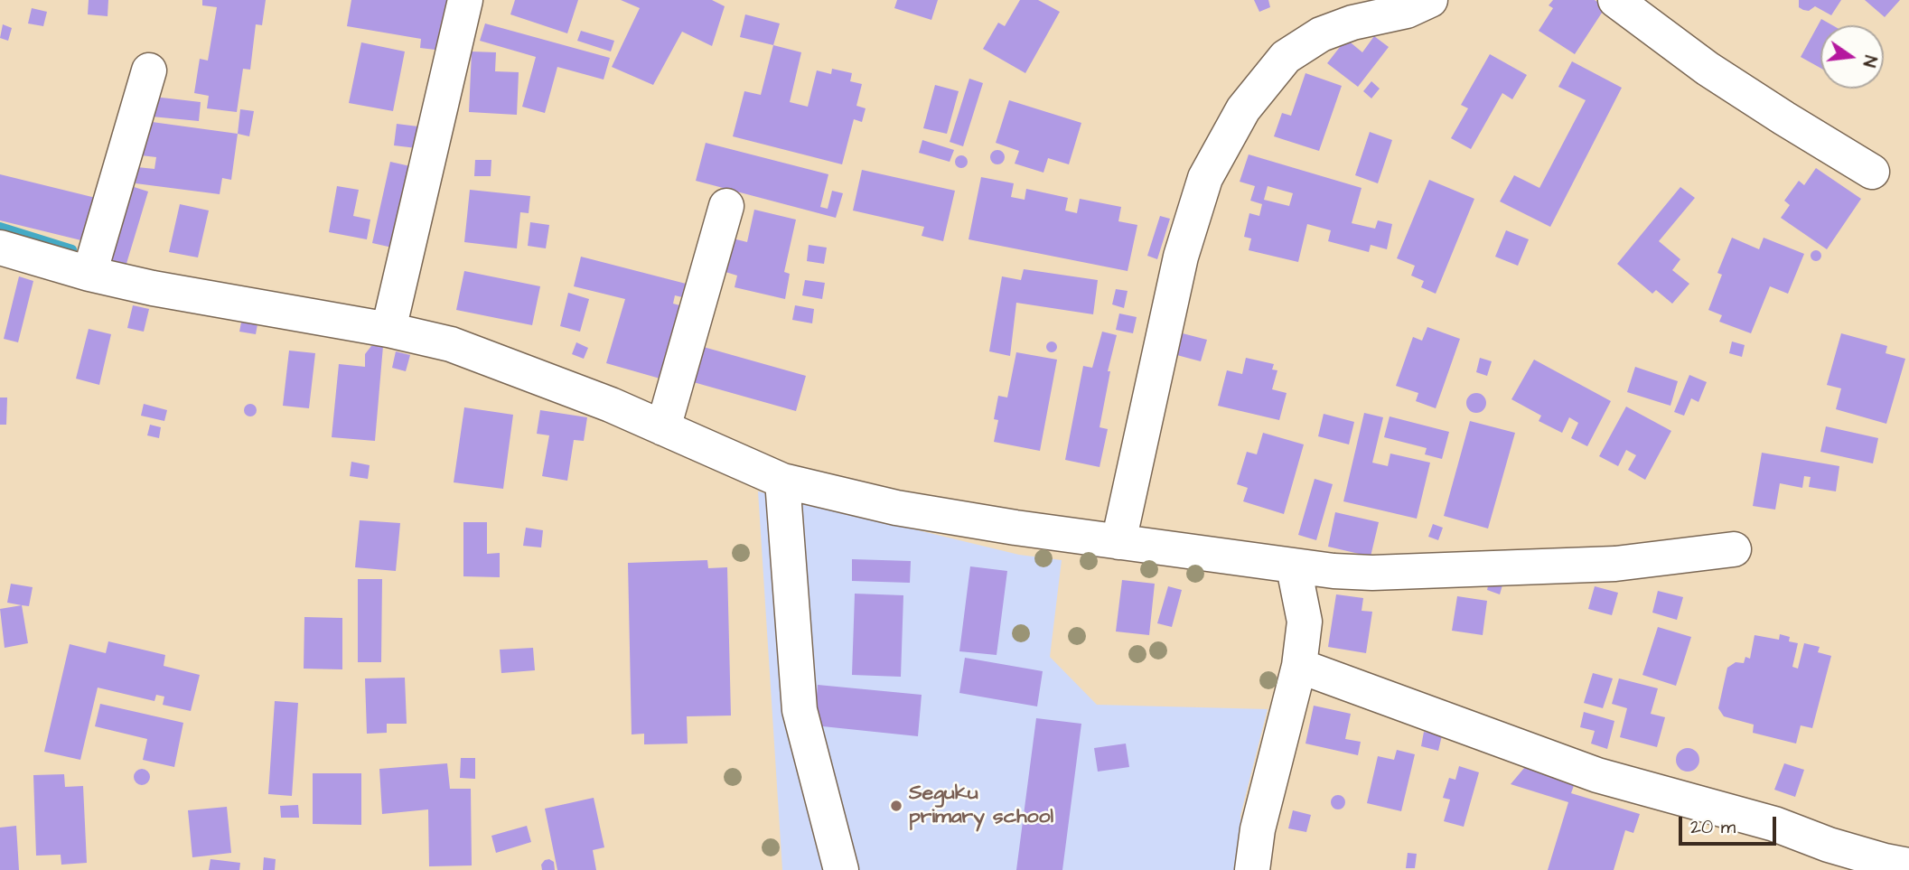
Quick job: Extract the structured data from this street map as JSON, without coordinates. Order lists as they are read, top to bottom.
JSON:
{
  "places": ["Seguku primary school"],
  "scale_bar": "20 m",
  "north": "right"
}
